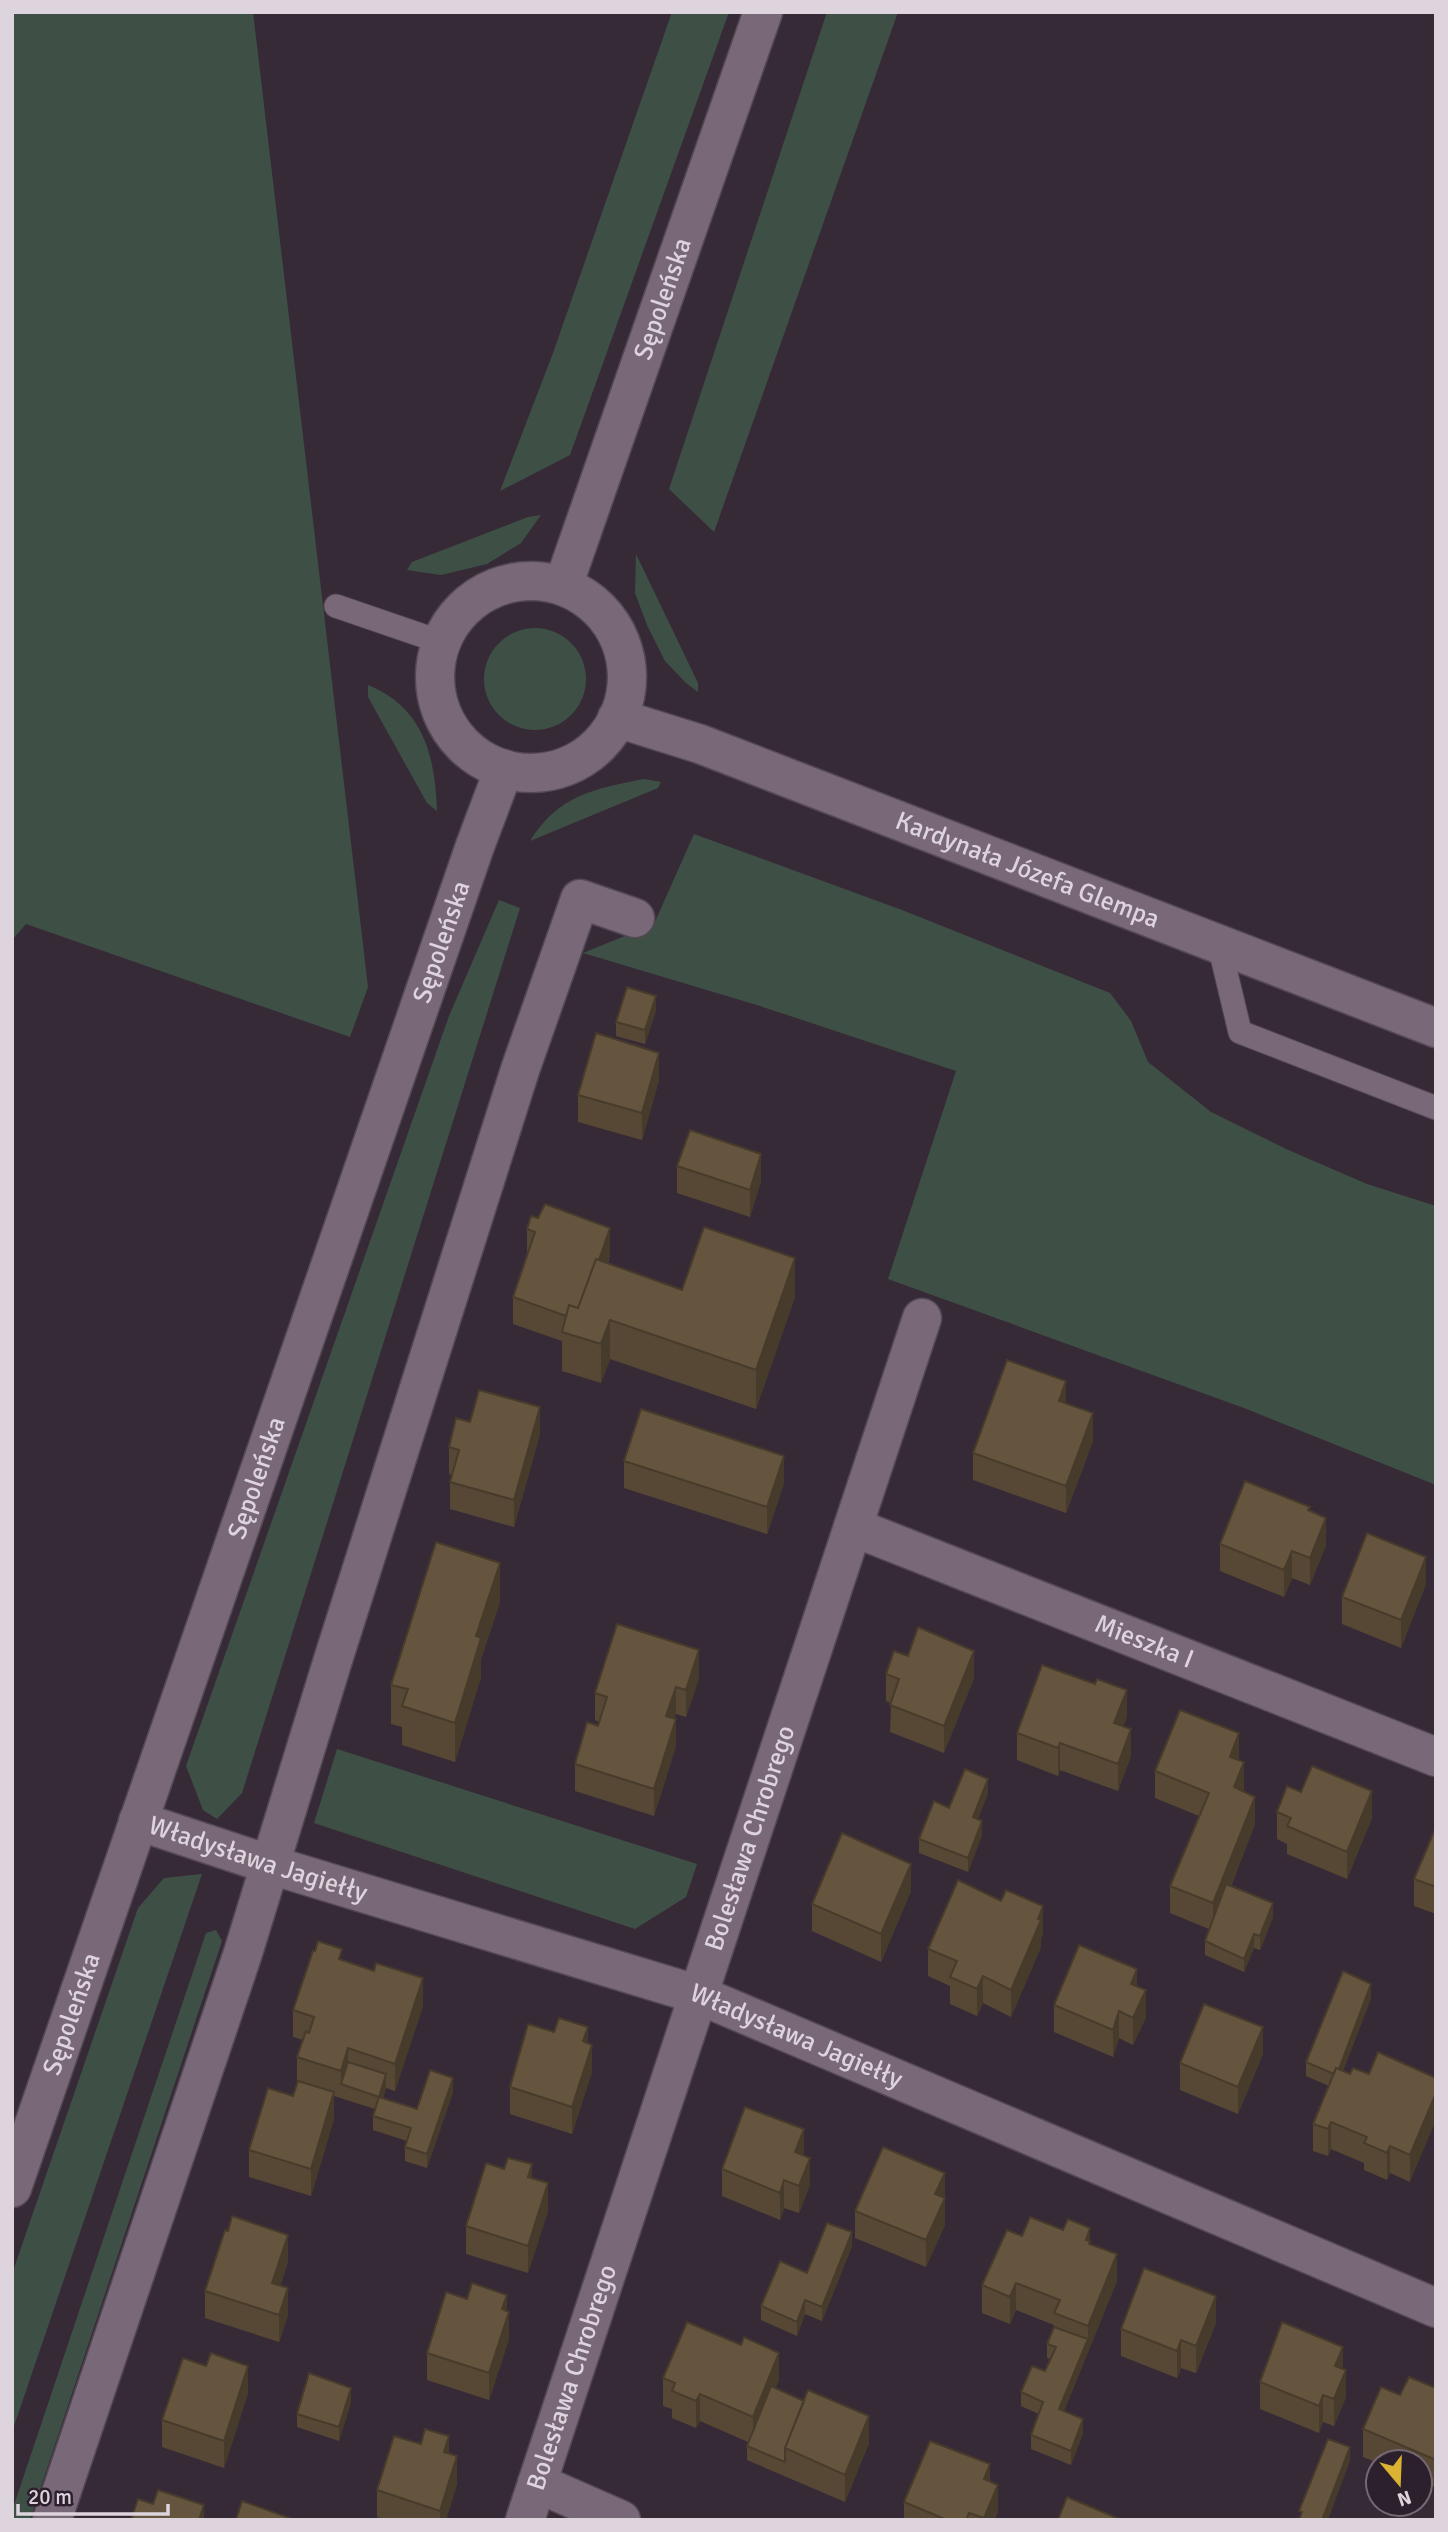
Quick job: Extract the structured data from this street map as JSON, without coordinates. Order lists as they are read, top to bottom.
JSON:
{
  "streets": {
    "street": [
      "Sępoleńska",
      "Kardynała Józefa Glempa",
      "Mieszka I",
      "Bolesława Chrobrego",
      "Władysława Jagiełły"
    ]
  },
  "crossings": [
    ["Sępoleńska", "Kardynała Józefa Glempa"],
    ["Sępoleńska", "Władysława Jagiełły"],
    ["Mieszka I", "Bolesława Chrobrego"],
    ["Bolesława Chrobrego", "Władysława Jagiełły"]
  ],
  "scale_bar": "20 m",
  "north": "bottom"
}
